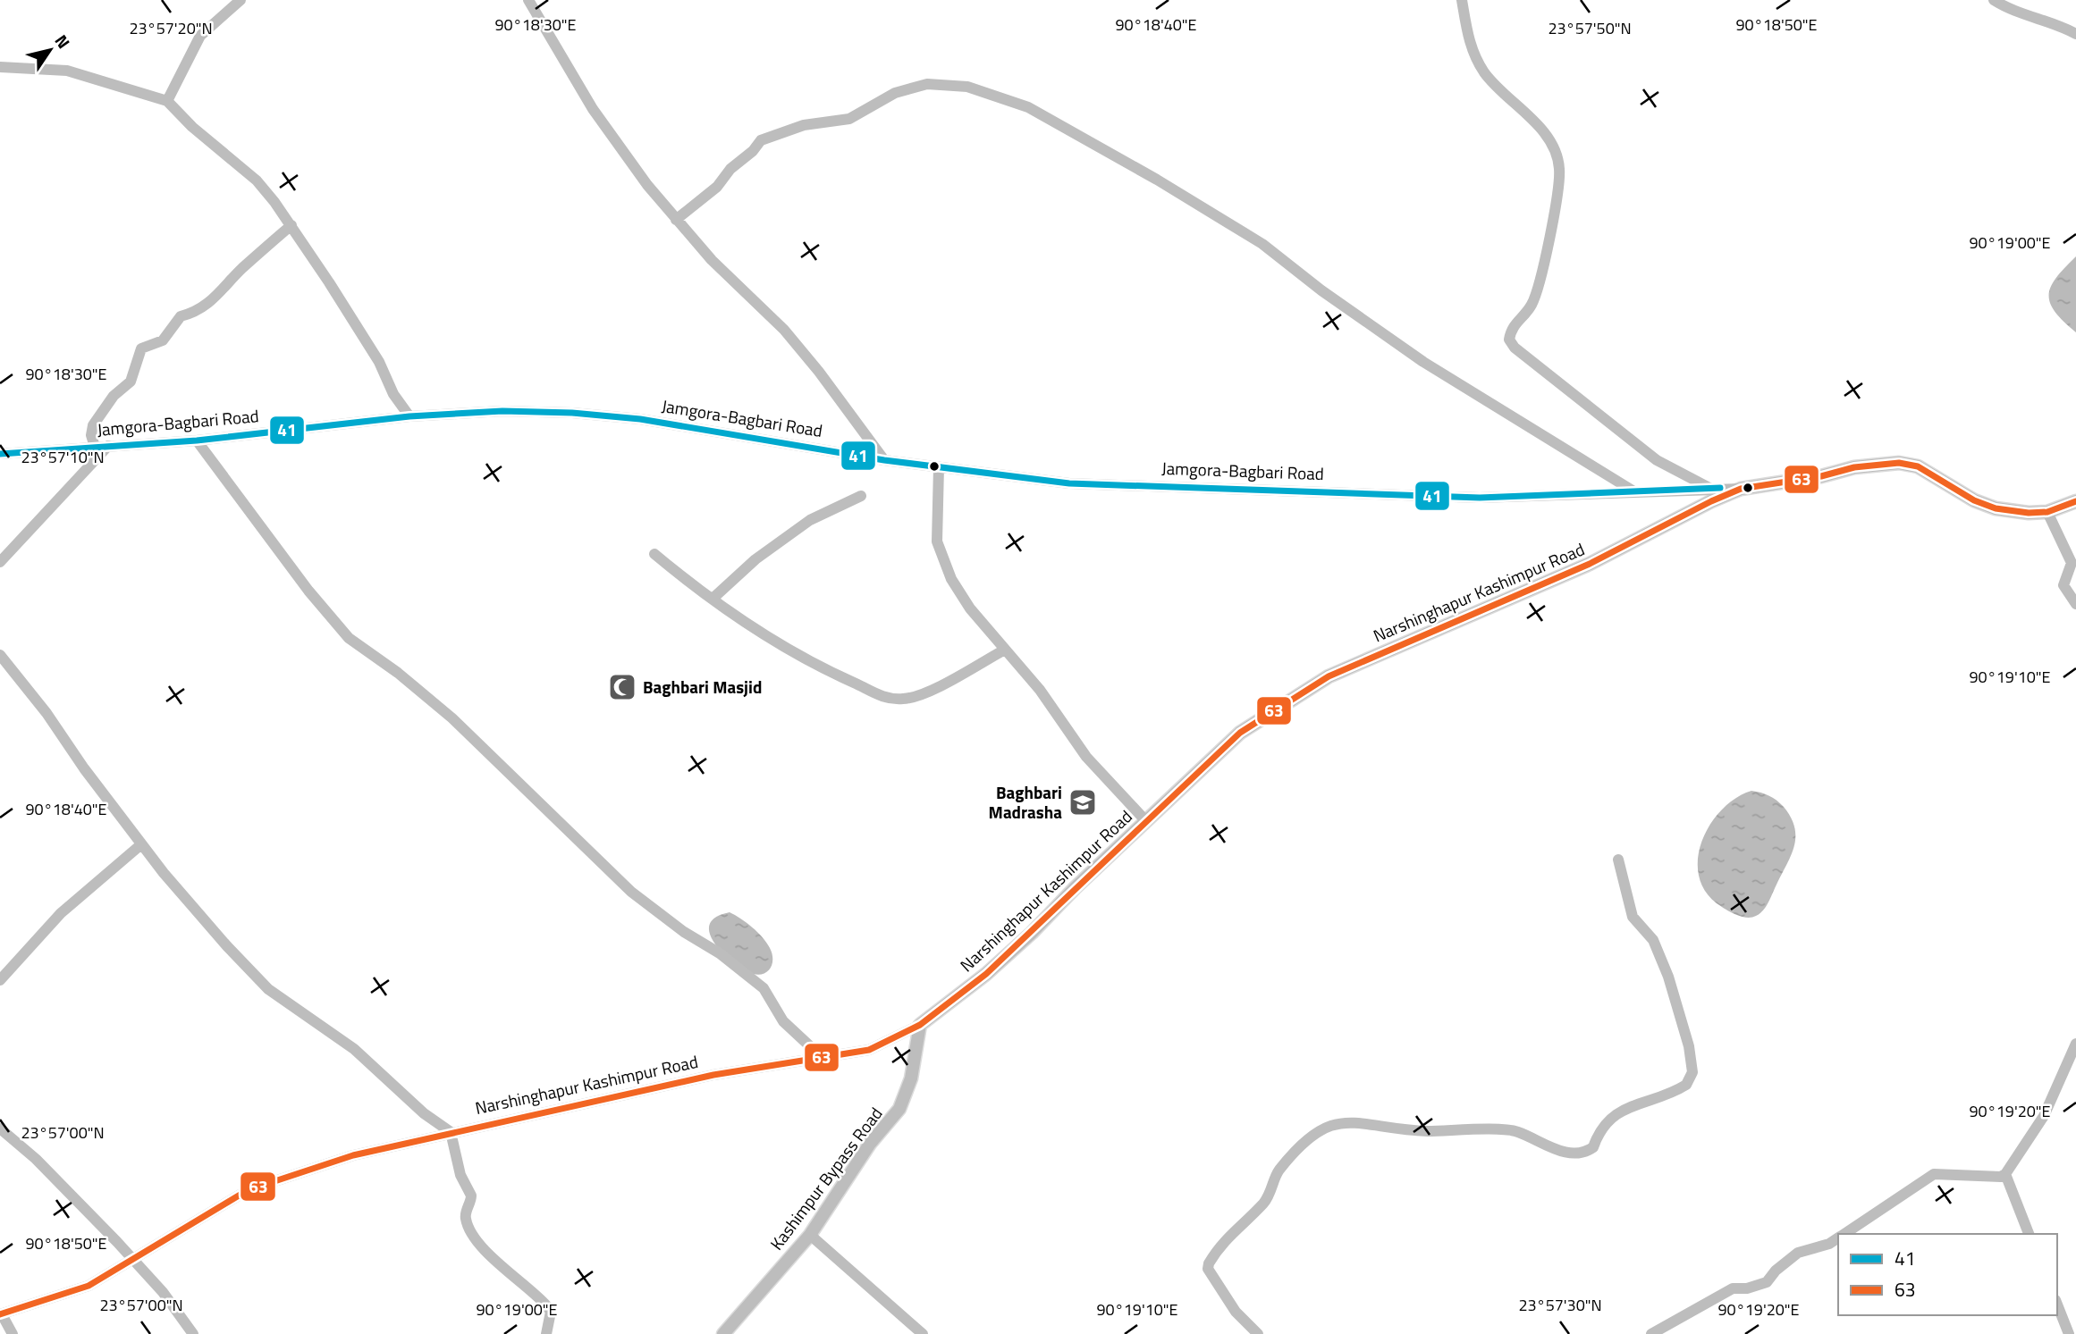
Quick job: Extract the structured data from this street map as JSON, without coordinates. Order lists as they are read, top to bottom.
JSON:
{
  "streets": {
    "main road": ["Narshinghapur Kashimpur Road", "Kashimpur Bypass Road"],
    "street": ["Jamgora-Bagbari Road"]
  },
  "crossings": [
    ["Jamgora-Bagbari Road", "Narshinghapur Kashimpur Road"],
    ["Narshinghapur Kashimpur Road", "Kashimpur Bypass Road"]
  ],
  "places": {
    "mosque": ["Baghbari Masjid"],
    "school or university": ["Baghbari Madrasha"]
  },
  "lines": ["transit line 41", "transit line 63"],
  "legend": ["41", "63"],
  "north": "top right",
  "coordinates": [
    "90°18'30\"E",
    "90°18'40\"E",
    "90°18'50\"E",
    "23°57'20\"N",
    "23°57'50\"N",
    "90°19'00\"E",
    "23°57'10\"N",
    "90°19'10\"E",
    "90°19'20\"E",
    "23°57'00\"N",
    "23°57'30\"N"
  ]
}
